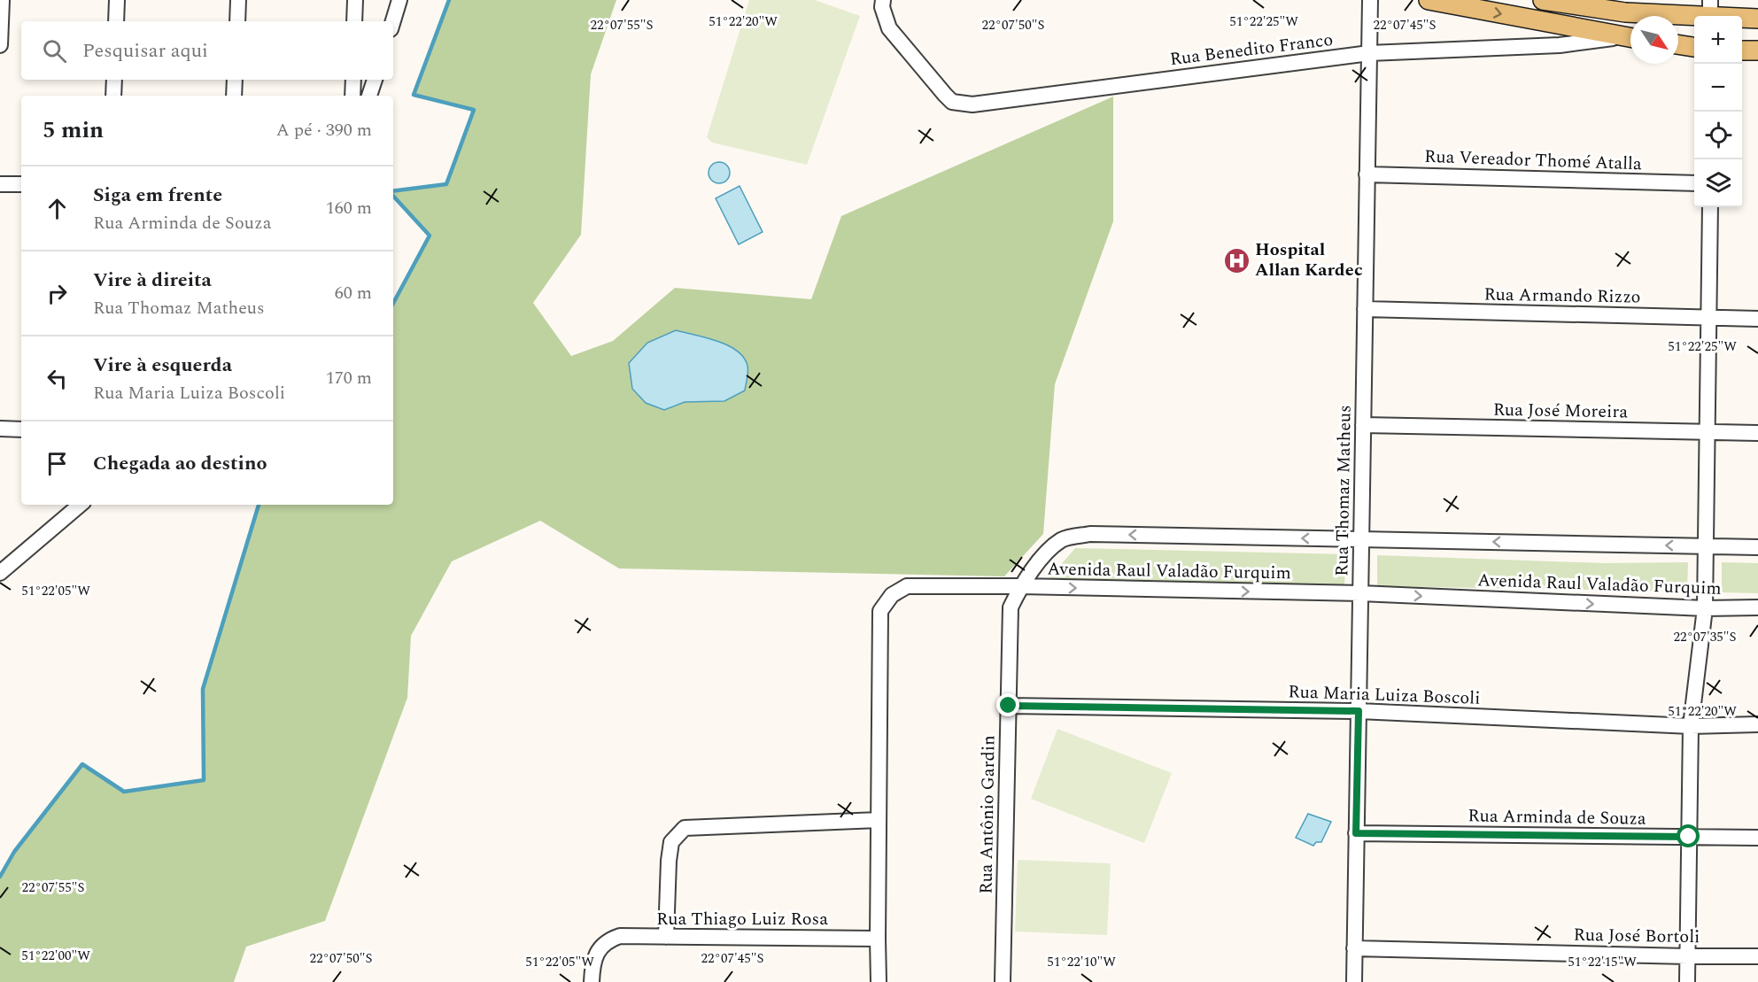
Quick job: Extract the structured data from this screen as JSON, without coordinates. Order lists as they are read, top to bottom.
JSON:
{
  "streets": {
    "street": [
      "Rua Benedito Franco",
      "Rua Vereador Thomé Atalla",
      "Rua Armando Rizzo",
      "Rua José Moreira",
      "Rua Thomaz Matheus",
      "Avenida Raul Valadão Furquim",
      "Rua Maria Luiza Boscoli",
      "Rua Antônio Gardin",
      "Rua Arminda de Souza",
      "Rua Thiago Luiz Rosa",
      "Rua José Bortoli"
    ]
  },
  "crossings": [
    ["Rua Benedito Franco", "Rua Thomaz Matheus"],
    ["Rua Vereador Thomé Atalla", "Rua Thomaz Matheus"],
    ["Rua Armando Rizzo", "Rua Thomaz Matheus"],
    ["Rua José Moreira", "Rua Thomaz Matheus"],
    ["Rua Thomaz Matheus", "Avenida Raul Valadão Furquim"],
    ["Rua Thomaz Matheus", "Rua Maria Luiza Boscoli"],
    ["Rua Thomaz Matheus", "Rua Arminda de Souza"],
    ["Rua Thomaz Matheus", "Rua José Bortoli"],
    ["Avenida Raul Valadão Furquim", "Rua Antônio Gardin"],
    ["Rua Maria Luiza Boscoli", "Rua Antônio Gardin"]
  ],
  "places": {
    "hospital": ["Hospital Allan Kardec"]
  },
  "north": "bottom right",
  "page": {
    "map_buttons": ["+", "−"],
    "search": "Pesquisar aqui",
    "heading": ["5 min", "A pé · 390 m"],
    "list": [
      ["Siga em frente", "Rua Arminda de Souza", "160 m"],
      ["Vire à direita", "Rua Thomaz Matheus", "60 m"],
      ["Vire à esquerda", "Rua Maria Luiza Boscoli", "170 m"],
      "Chegada ao destino"
    ]
  },
  "coordinates": [
    "51°22'20\"W",
    "51°22'25\"W",
    "22°07'55\"S",
    "22°07'50\"S",
    "22°07'45\"S",
    "51°22'05\"W",
    "22°07'35\"S",
    "51°22'00\"W",
    "51°22'10\"W",
    "51°22'15\"W"
  ]
}
